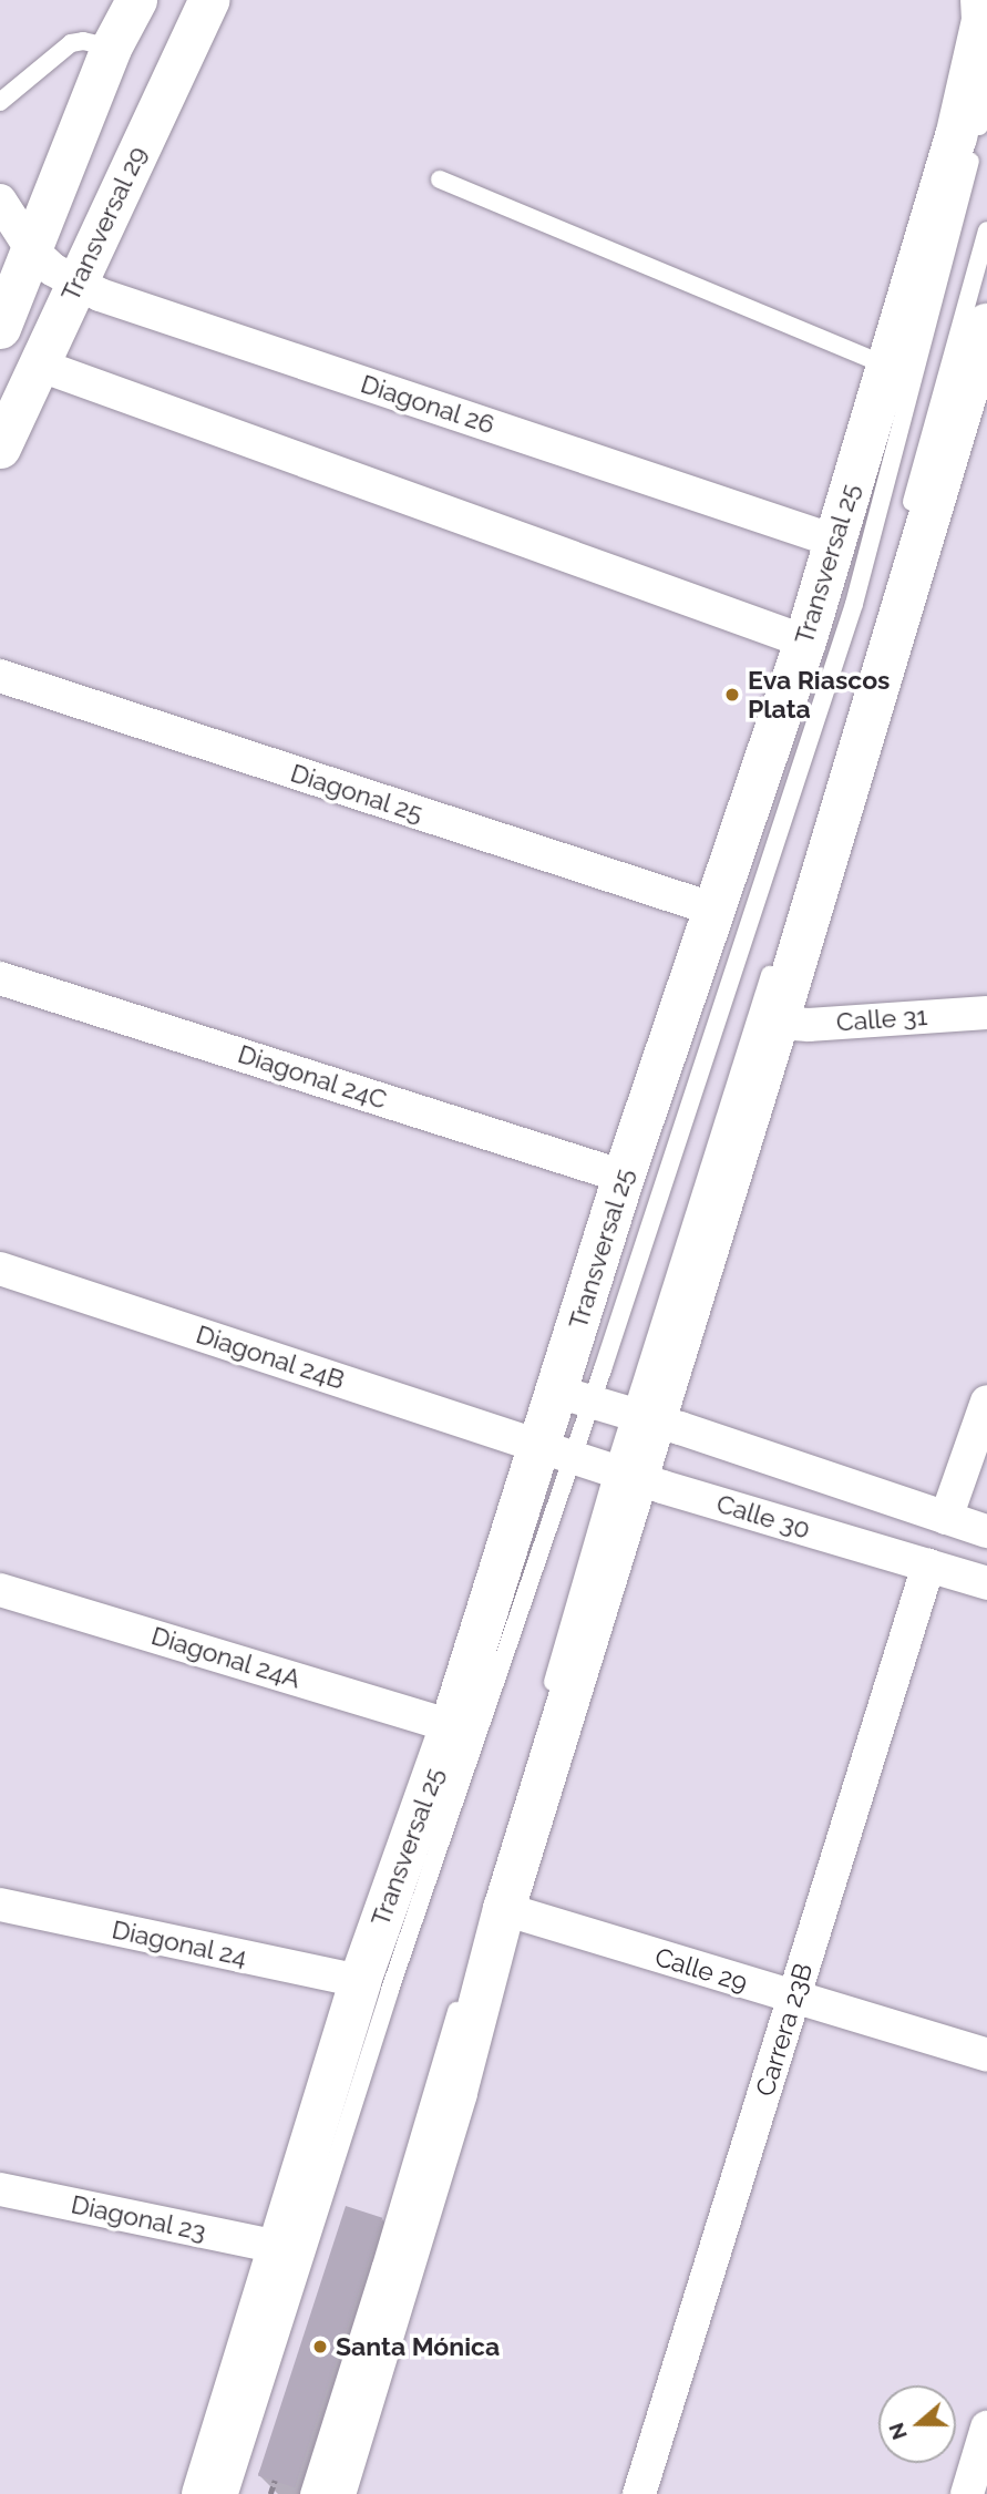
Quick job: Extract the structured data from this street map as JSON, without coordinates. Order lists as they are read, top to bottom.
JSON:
{
  "streets": {
    "main road": ["Transversal 25"],
    "street": [
      "Transversal 29",
      "Diagonal 26",
      "Diagonal 25",
      "Calle 31",
      "Diagonal 24C",
      "Diagonal 24B",
      "Calle 30",
      "Diagonal 24A",
      "Diagonal 24",
      "Calle 29",
      "Carrera 23B",
      "Diagonal 23"
    ]
  },
  "crossings": [
    ["Transversal 29", "Diagonal 26"],
    ["Diagonal 26", "Transversal 25"],
    ["Transversal 25", "Diagonal 25"],
    ["Transversal 25", "Diagonal 24C"],
    ["Transversal 25", "Diagonal 24B"],
    ["Transversal 25", "Calle 30"],
    ["Transversal 25", "Diagonal 24A"],
    ["Transversal 25", "Diagonal 24"],
    ["Transversal 25", "Diagonal 23"],
    ["Diagonal 24B", "Calle 30"],
    ["Calle 30", "Carrera 23B"],
    ["Calle 29", "Carrera 23B"]
  ],
  "places": ["Eva Riascos Plata", "Santa Mónica"],
  "north": "left"
}
